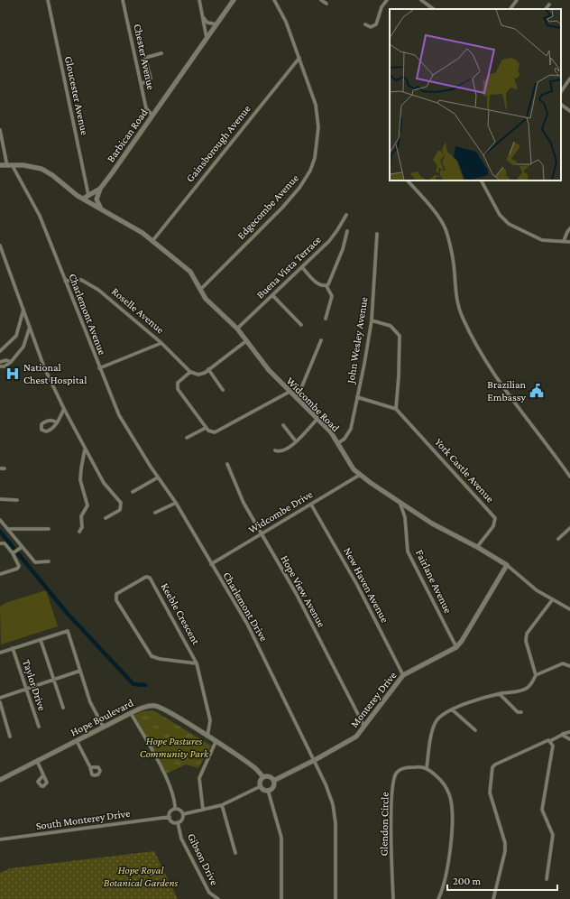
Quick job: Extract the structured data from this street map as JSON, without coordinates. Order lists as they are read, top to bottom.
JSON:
{
  "streets": {
    "street": [
      "Chester Avenue",
      "Gloucester Avenue",
      "Barbican Road",
      "Gainsborough Avenue",
      "Edgecombe Avenue",
      "Buena Vista Terrace",
      "Roselle Avenue",
      "Charlemont Avenue",
      "John Wesley Avenue",
      "Widcombe Road",
      "York Castle Avenue",
      "Widcombe Drive",
      "Fairlane Avenue",
      "New Haven Avenue",
      "Hope View Avenue",
      "Charlemont Drive",
      "Keeble Crescent",
      "Taylor Drive",
      "Monterey Drive",
      "Hope Boulevard",
      "South Monterey Drive",
      "Glendon Circle",
      "Gibson Drive"
    ]
  },
  "crossings": [
    ["Chester Avenue", "Barbican Road"],
    ["Gloucester Avenue", "Barbican Road"],
    ["Barbican Road", "Widcombe Road"],
    ["Gainsborough Avenue", "Edgecombe Avenue"],
    ["Gainsborough Avenue", "Widcombe Road"],
    ["Edgecombe Avenue", "Widcombe Road"],
    ["Buena Vista Terrace", "Widcombe Road"],
    ["Roselle Avenue", "Charlemont Avenue"],
    ["Charlemont Avenue", "Charlemont Drive"],
    ["John Wesley Avenue", "Widcombe Road"],
    ["Widcombe Road", "York Castle Avenue"],
    ["Widcombe Road", "Widcombe Drive"],
    ["Widcombe Road", "Fairlane Avenue"],
    ["Widcombe Road", "Monterey Drive"],
    ["Widcombe Drive", "New Haven Avenue"],
    ["Widcombe Drive", "Hope View Avenue"],
    ["Widcombe Drive", "Charlemont Drive"],
    ["Fairlane Avenue", "Monterey Drive"],
    ["New Haven Avenue", "Monterey Drive"],
    ["Hope View Avenue", "Monterey Drive"],
    ["Charlemont Drive", "Monterey Drive"],
    ["Keeble Crescent", "Hope Boulevard"],
    ["Monterey Drive", "Hope Boulevard"],
    ["South Monterey Drive", "Gibson Drive"]
  ],
  "parks": ["Hope Pastures Community Park", "Hope Royal Botanical Gardens"],
  "places": {
    "hospital": ["National Chest Hospital"],
    "public building": ["Brazilian Embassy"]
  },
  "scale_bar": "200 m"
}
